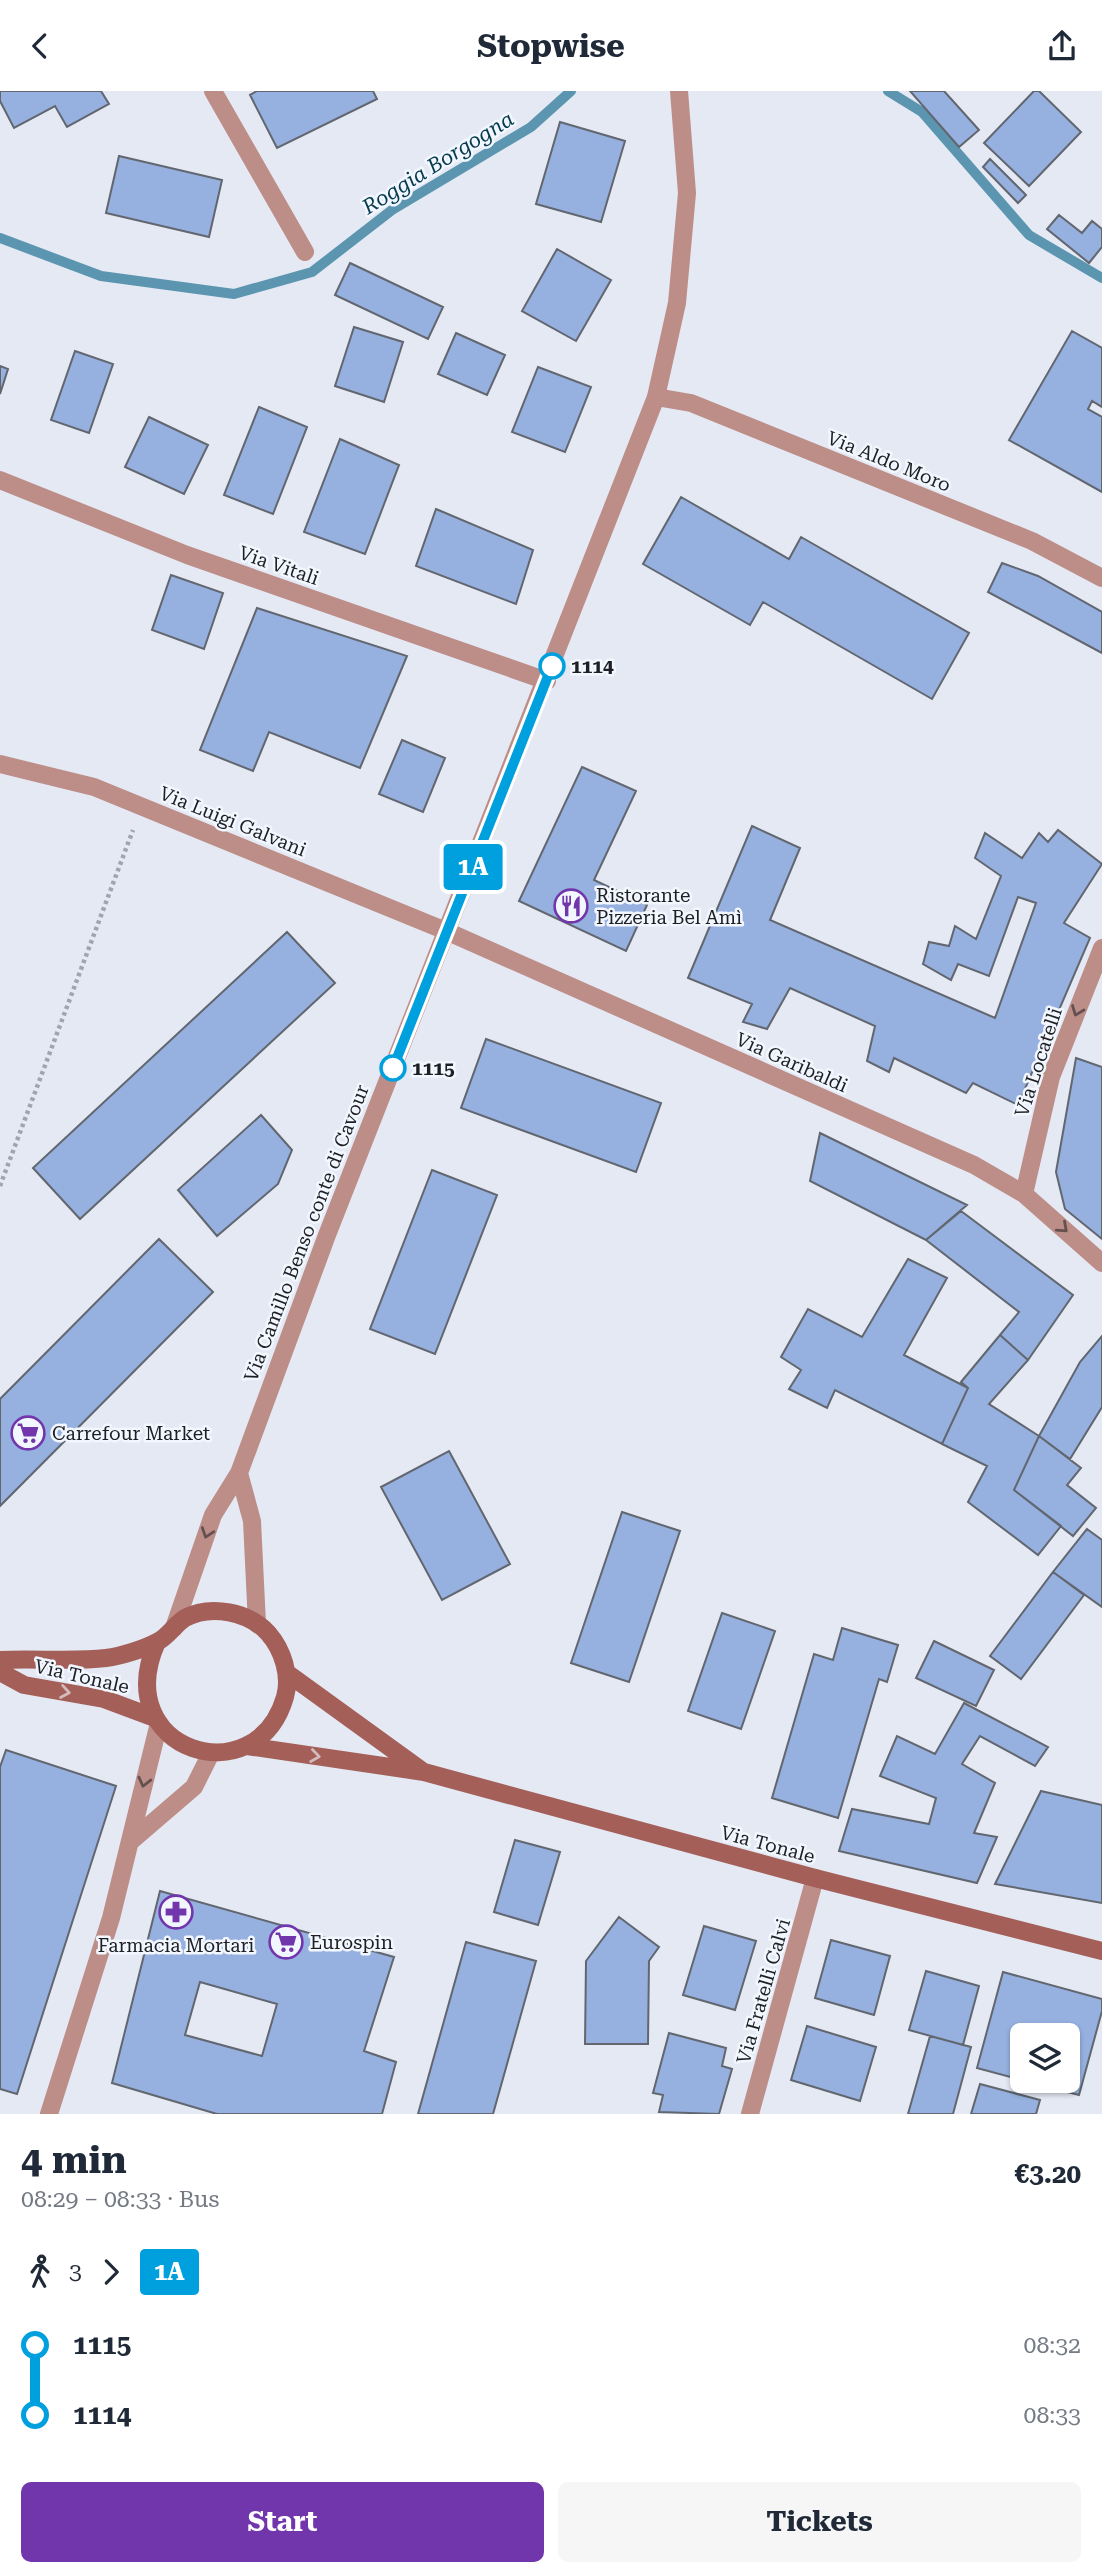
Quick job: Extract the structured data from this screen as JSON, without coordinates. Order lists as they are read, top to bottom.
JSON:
{
  "streets": {
    "main road": ["Via Tonale"],
    "street": [
      "Via Aldo Moro",
      "Via Vitali",
      "Via Luigi Galvani",
      "Via Garibaldi",
      "Via Locatelli",
      "Via Camillo Benso conte di Cavour",
      "Via Fratelli Calvi"
    ]
  },
  "crossings": [
    ["Via Aldo Moro", "Via Camillo Benso conte di Cavour"],
    ["Via Vitali", "Via Camillo Benso conte di Cavour"],
    ["Via Luigi Galvani", "Via Garibaldi"],
    ["Via Luigi Galvani", "Via Camillo Benso conte di Cavour"],
    ["Via Garibaldi", "Via Locatelli"],
    ["Via Garibaldi", "Via Camillo Benso conte di Cavour"],
    ["Via Camillo Benso conte di Cavour", "Via Tonale"],
    ["Via Tonale", "Via Fratelli Calvi"]
  ],
  "one_way": ["Via Locatelli"],
  "water": ["Roggia Borgogna"],
  "places": {
    "other": ["1114", "1115"],
    "restaurant": ["Ristorante Pizzeria Bel Amì"],
    "supermarket": ["Carrefour Market", "Eurospin"],
    "pharmacy": ["Farmacia Mortari"]
  },
  "lines": ["bus line 1A"],
  "page": {
    "header": "Stopwise",
    "on_map": "1A",
    "heading": ["4 min", "08:29 – 08:33 · Bus", "€3.20"],
    "legs": ["3", "1A"],
    "list": [
      {
        "name": "1115",
        "value": "08:32"
      },
      {
        "name": "1114",
        "value": "08:33"
      }
    ],
    "buttons": ["Start", "Tickets"]
  }
}
